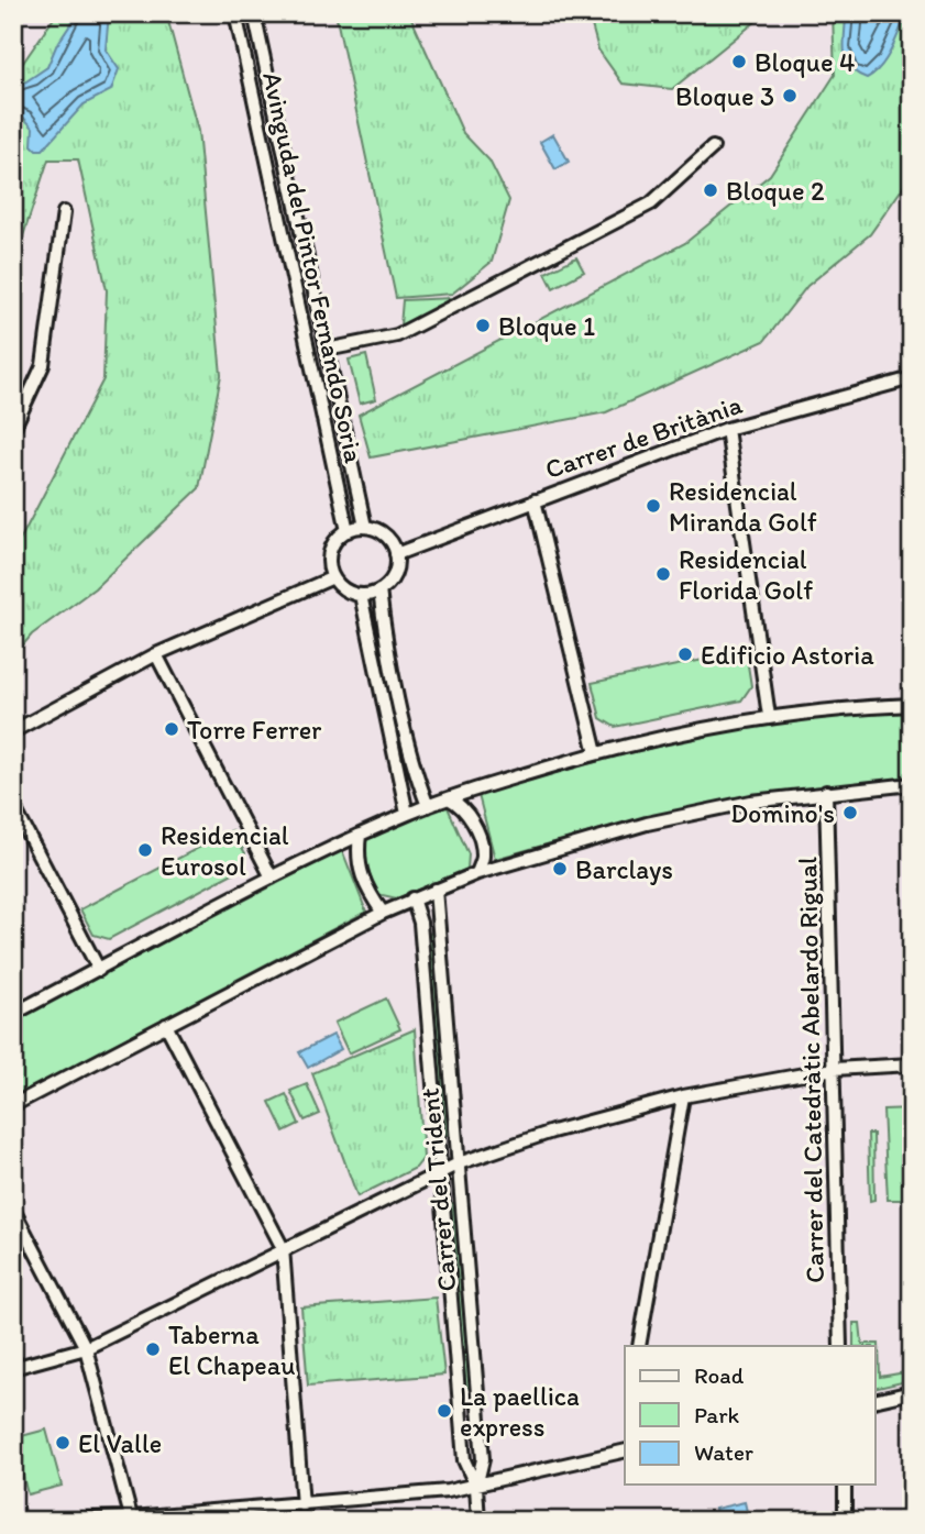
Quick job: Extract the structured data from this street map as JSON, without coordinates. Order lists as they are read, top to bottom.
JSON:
{
  "streets": {
    "street": [
      "Avinguda del Pintor Fernando Soria",
      "Carrer de Britània",
      "Carrer del Catedràtic Abelardo Rigual",
      "Carrer del Trident"
    ]
  },
  "crossings": [
    ["Avinguda del Pintor Fernando Soria", "Carrer de Britània"]
  ],
  "places": [
    "Bloque 4",
    "Bloque 3",
    "Bloque 2",
    "Bloque 1",
    "Residencial Miranda Golf",
    "Residencial Florida Golf",
    "Edificio Astoria",
    "Torre Ferrer",
    "Domino's",
    "Residencial Eurosol",
    "Barclays",
    "Taberna El Chapeau",
    "La paellica express",
    "El Valle"
  ],
  "legend": ["Road", "Park", "Water"]
}
